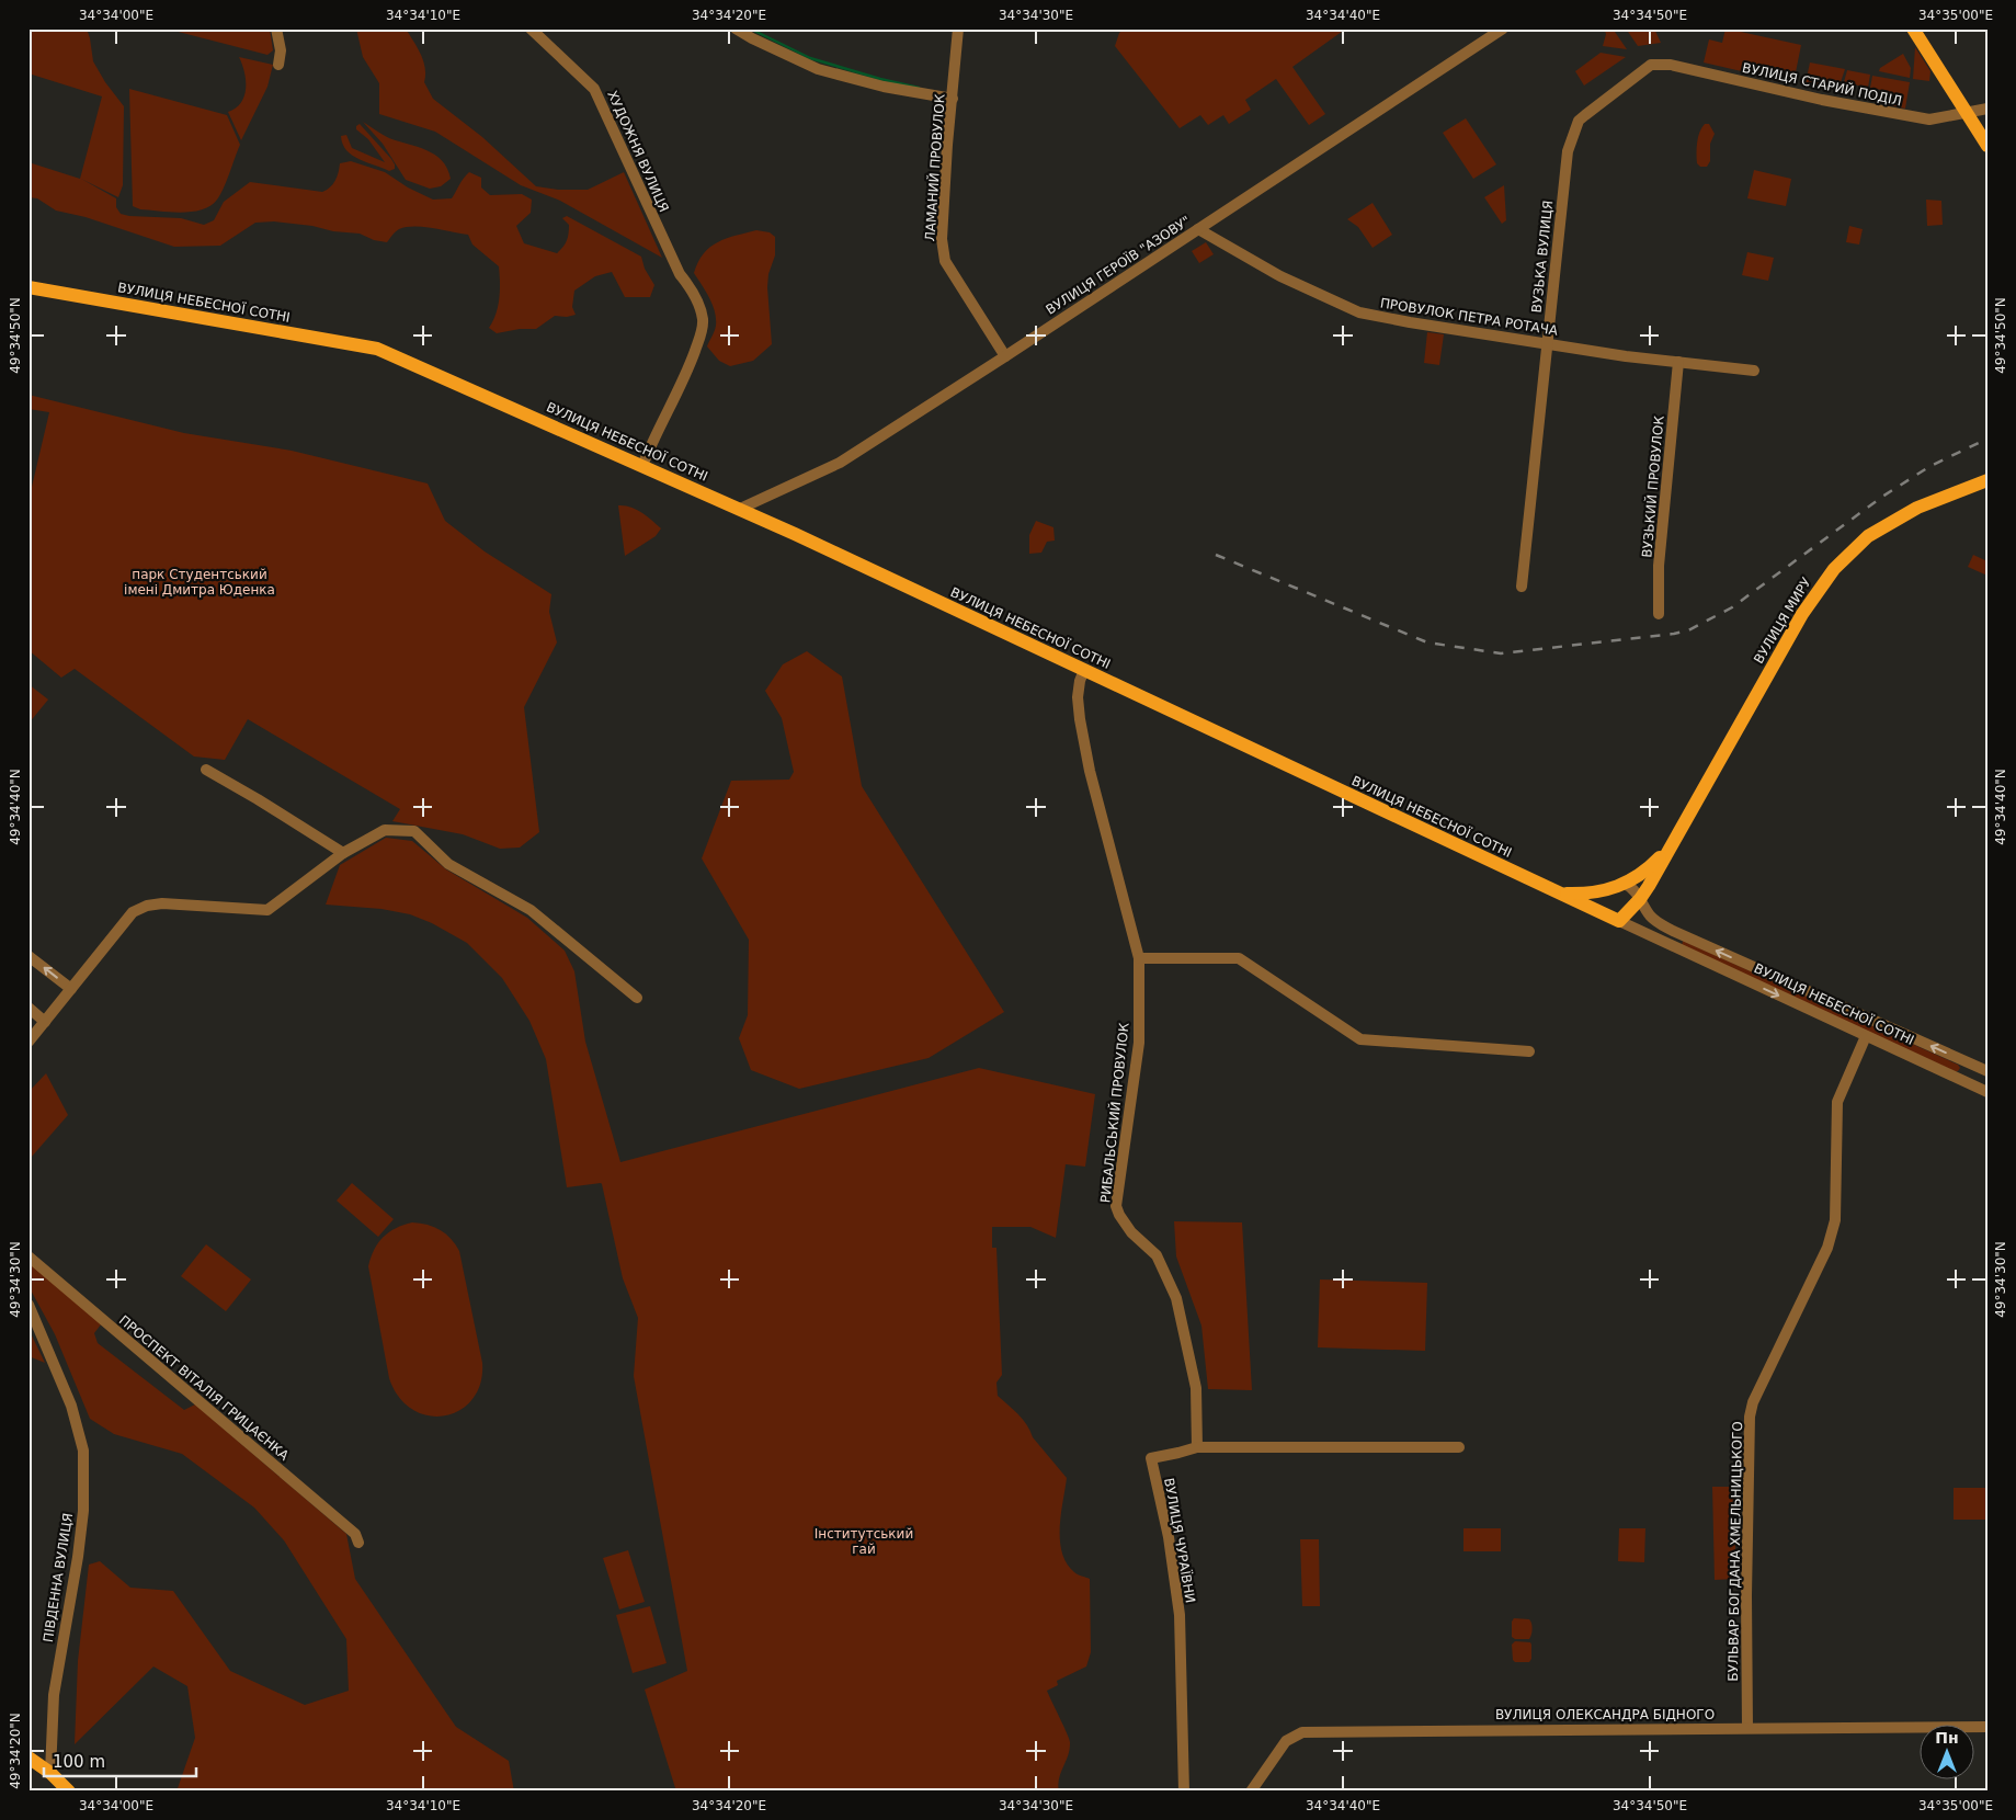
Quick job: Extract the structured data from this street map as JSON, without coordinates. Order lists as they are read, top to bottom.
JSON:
{
  "streets": {
    "main road": ["ВУЛИЦЯ НЕБЕСНОЇ СОТНІ", "ВУЛИЦЯ МИРУ"],
    "street": [
      "ВУЛИЦЯ СТАРИЙ ПОДІЛ",
      "ХУДОЖНЯ ВУЛИЦЯ",
      "ЛАМАНИЙ ПРОВУЛОК",
      "ВУЗЬКА ВУЛИЦЯ",
      "ВУЛИЦЯ ГЕРОЇВ \"АЗОВУ\"",
      "ПРОВУЛОК ПЕТРА РОТАЧА",
      "ВУЗЬКИЙ ПРОВУЛОК",
      "РИБАЛЬСЬКИЙ ПРОВУЛОК",
      "ПРОСПЕКТ ВІТАЛІЯ ГРИЦАЄНКА",
      "ВУЛИЦЯ ЧУРАЇВНИ",
      "БУЛЬВАР БОГДАНА ХМЕЛЬНИЦЬКОГО",
      "ПІВДЕННА ВУЛИЦЯ",
      "ВУЛИЦЯ ОЛЕКСАНДРА БІДНОГО"
    ]
  },
  "crossings": [
    ["ВУЛИЦЯ СТАРИЙ ПОДІЛ", "ВУЗЬКА ВУЛИЦЯ"],
    ["ХУДОЖНЯ ВУЛИЦЯ", "ВУЛИЦЯ НЕБЕСНОЇ СОТНІ"],
    ["ЛАМАНИЙ ПРОВУЛОК", "ВУЛИЦЯ ГЕРОЇВ \"АЗОВУ\""],
    ["ВУЗЬКА ВУЛИЦЯ", "ПРОВУЛОК ПЕТРА РОТАЧА"],
    ["ВУЛИЦЯ ГЕРОЇВ \"АЗОВУ\"", "ВУЛИЦЯ НЕБЕСНОЇ СОТНІ"],
    ["ВУЛИЦЯ ГЕРОЇВ \"АЗОВУ\"", "ПРОВУЛОК ПЕТРА РОТАЧА"],
    ["ВУЛИЦЯ НЕБЕСНОЇ СОТНІ", "ВУЛИЦЯ МИРУ"],
    ["ВУЛИЦЯ НЕБЕСНОЇ СОТНІ", "РИБАЛЬСЬКИЙ ПРОВУЛОК"],
    ["ВУЛИЦЯ НЕБЕСНОЇ СОТНІ", "БУЛЬВАР БОГДАНА ХМЕЛЬНИЦЬКОГО"],
    ["ПРОВУЛОК ПЕТРА РОТАЧА", "ВУЗЬКИЙ ПРОВУЛОК"],
    ["РИБАЛЬСЬКИЙ ПРОВУЛОК", "ВУЛИЦЯ ЧУРАЇВНИ"],
    ["БУЛЬВАР БОГДАНА ХМЕЛЬНИЦЬКОГО", "ВУЛИЦЯ ОЛЕКСАНДРА БІДНОГО"]
  ],
  "parks": ["парк Студентський імені Дмитра Юденка", "Інститутський гай"],
  "scale_bar": "100 m",
  "north": "top",
  "coordinates": [
    "34°34'00\"E",
    "34°34'10\"E",
    "34°34'20\"E",
    "34°34'30\"E",
    "34°34'40\"E",
    "34°34'50\"E",
    "34°35'00\"E",
    "49°34'50\"N",
    "49°34'40\"N",
    "49°34'30\"N",
    "49°34'20\"N"
  ]
}
